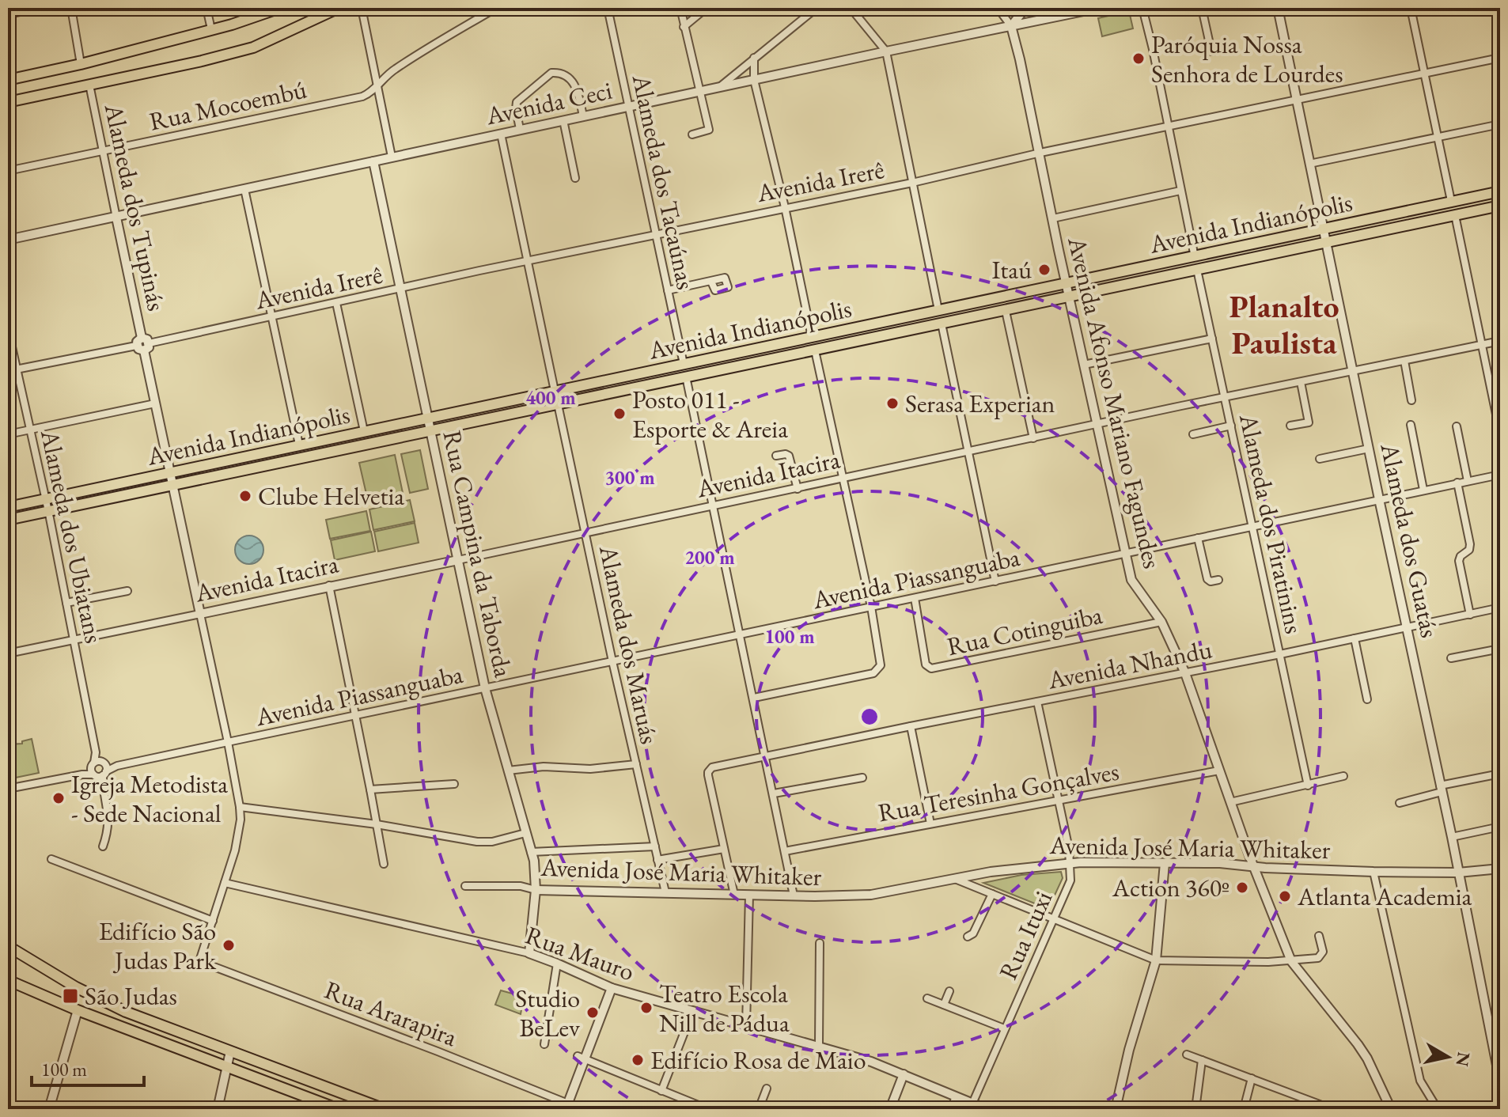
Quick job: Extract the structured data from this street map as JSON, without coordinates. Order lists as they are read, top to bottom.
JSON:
{
  "streets": {
    "main road": ["Avenida Indianópolis"],
    "street": [
      "Avenida Ceci",
      "Rua Mocoembú",
      "Avenida Irerê",
      "Alameda dos Tacaúnas",
      "Alameda dos Tupinás",
      "Avenida Afonso Mariano Fagundes",
      "Avenida Itacira",
      "Alameda dos Piratinins",
      "Alameda dos Ubiatans",
      "Alameda dos Guatás",
      "Rua Campina da Taborda",
      "Avenida Piassanguaba",
      "Rua Cotinguiba",
      "Alameda dos Maruás",
      "Avenida Nhandu",
      "Rua Teresinha Gonçalves",
      "Avenida José Maria Whitaker",
      "Rua Ituxi",
      "Rua Mauro",
      "Rua Ararapira"
    ]
  },
  "crossings": [
    ["Avenida Ceci", "Alameda dos Tacaúnas"],
    ["Avenida Ceci", "Alameda dos Tupinás"],
    ["Avenida Ceci", "Avenida Afonso Mariano Fagundes"],
    ["Avenida Ceci", "Rua Campina da Taborda"],
    ["Rua Mocoembú", "Alameda dos Tupinás"],
    ["Avenida Irerê", "Alameda dos Tacaúnas"],
    ["Avenida Irerê", "Alameda dos Tupinás"],
    ["Avenida Irerê", "Avenida Afonso Mariano Fagundes"],
    ["Avenida Irerê", "Alameda dos Ubiatans"],
    ["Avenida Irerê", "Alameda dos Guatás"],
    ["Avenida Irerê", "Rua Campina da Taborda"],
    ["Alameda dos Tacaúnas", "Avenida Indianópolis"],
    ["Alameda dos Tupinás", "Avenida Indianópolis"],
    ["Alameda dos Tupinás", "Avenida Itacira"],
    ["Alameda dos Tupinás", "Avenida Piassanguaba"],
    ["Alameda dos Tupinás", "Rua Mauro"],
    ["Alameda dos Tupinás", "Rua Ararapira"],
    ["Avenida Indianópolis", "Avenida Afonso Mariano Fagundes"],
    ["Avenida Indianópolis", "Alameda dos Piratinins"],
    ["Avenida Indianópolis", "Alameda dos Ubiatans"],
    ["Avenida Indianópolis", "Alameda dos Guatás"],
    ["Avenida Indianópolis", "Rua Campina da Taborda"],
    ["Avenida Indianópolis", "Alameda dos Maruás"],
    ["Avenida Afonso Mariano Fagundes", "Avenida Itacira"],
    ["Avenida Afonso Mariano Fagundes", "Avenida Piassanguaba"],
    ["Avenida Afonso Mariano Fagundes", "Rua Cotinguiba"],
    ["Avenida Afonso Mariano Fagundes", "Avenida Nhandu"],
    ["Avenida Afonso Mariano Fagundes", "Rua Teresinha Gonçalves"],
    ["Avenida Afonso Mariano Fagundes", "Avenida José Maria Whitaker"],
    ["Avenida Itacira", "Alameda dos Piratinins"],
    ["Avenida Itacira", "Alameda dos Ubiatans"],
    ["Avenida Itacira", "Alameda dos Guatás"],
    ["Avenida Itacira", "Rua Campina da Taborda"],
    ["Avenida Itacira", "Alameda dos Maruás"],
    ["Alameda dos Piratinins", "Avenida Piassanguaba"],
    ["Alameda dos Piratinins", "Avenida Nhandu"],
    ["Alameda dos Ubiatans", "Avenida Piassanguaba"],
    ["Alameda dos Guatás", "Avenida Piassanguaba"],
    ["Alameda dos Guatás", "Avenida Nhandu"],
    ["Alameda dos Guatás", "Avenida José Maria Whitaker"],
    ["Rua Campina da Taborda", "Avenida Piassanguaba"],
    ["Rua Campina da Taborda", "Avenida José Maria Whitaker"],
    ["Rua Campina da Taborda", "Rua Mauro"],
    ["Avenida Piassanguaba", "Rua Cotinguiba"],
    ["Avenida Piassanguaba", "Alameda dos Maruás"],
    ["Alameda dos Maruás", "Avenida José Maria Whitaker"],
    ["Avenida Nhandu", "Rua Ituxi"],
    ["Rua Teresinha Gonçalves", "Rua Ituxi"],
    ["Avenida José Maria Whitaker", "Rua Ituxi"],
    ["Rua Ituxi", "Rua Mauro"]
  ],
  "districts": ["Planalto Paulista"],
  "places": {
    "other": [
      "Paróquia Nossa Senhora de Lourdes",
      "Itaú",
      "Serasa Experian",
      "Posto 011 - Esporte & Areia",
      "Clube Helvetia",
      "Igreja Metodista - Sede Nacional",
      "Action 360º",
      "Atlanta Academia",
      "Edifício São Judas Park",
      "Teatro Escola Nill de Pádua",
      "Studio BeLev",
      "Edifício Rosa de Maio"
    ],
    "transit": ["São Judas"]
  },
  "scale_bar": "100 m",
  "north": "right",
  "rings": [
    "400 m",
    "300 m",
    "200 m",
    "100 m"
  ]
}
